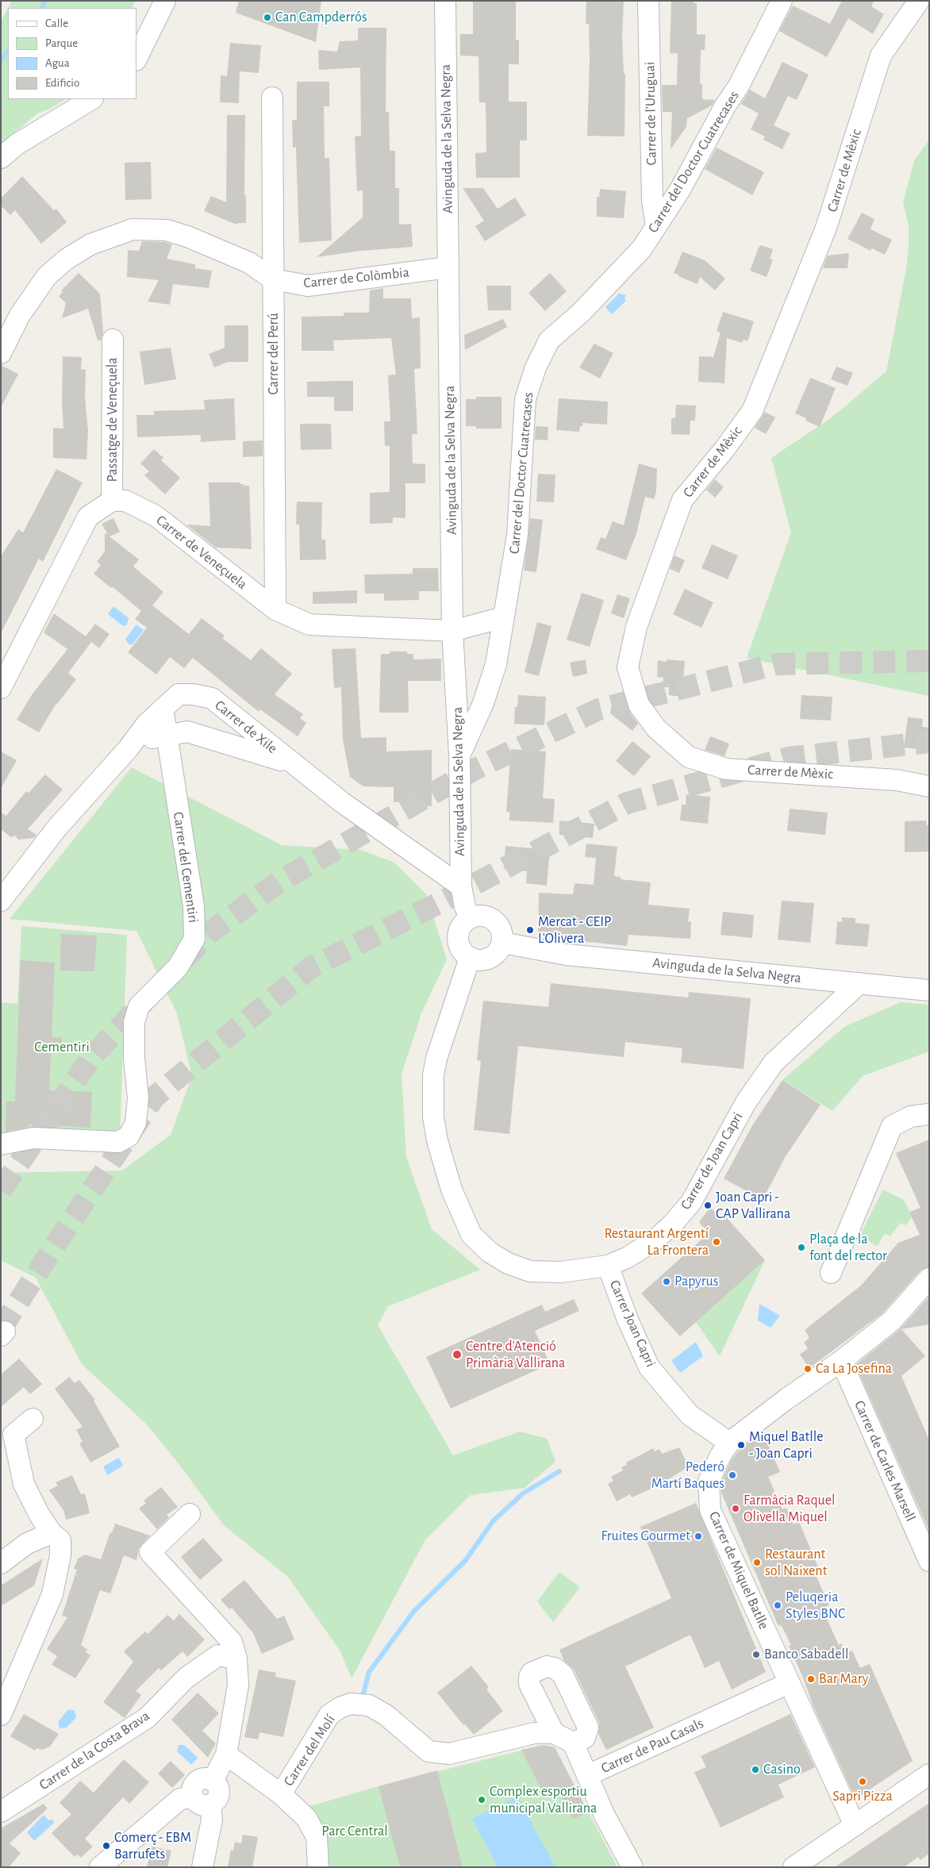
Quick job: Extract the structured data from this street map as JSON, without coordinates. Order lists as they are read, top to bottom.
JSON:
{
  "streets": {
    "street": [
      "Carrer de l'Uruguai",
      "Avinguda de la Selva Negra",
      "Carrer del Doctor Cuatrecases",
      "Carrer de Mèxic",
      "Carrer de Colòmbia",
      "Carrer del Perú",
      "Passatge de Veneçuela",
      "Carrer de Veneçuela",
      "Carrer de Xile",
      "Carrer del Cementiri",
      "Carrer de Joan Capri",
      "Carrer Joan Capri",
      "Carrer de Carles Marsell",
      "Carrer de Miquel Batlle",
      "Carrer de Pau Casals",
      "Carrer de la Costa Brava",
      "Carrer del Molí"
    ]
  },
  "crossings": [
    ["Carrer de l'Uruguai", "Carrer del Doctor Cuatrecases"],
    ["Avinguda de la Selva Negra", "Carrer del Doctor Cuatrecases"],
    ["Avinguda de la Selva Negra", "Carrer de Colòmbia"],
    ["Avinguda de la Selva Negra", "Carrer de Veneçuela"],
    ["Avinguda de la Selva Negra", "Carrer de Xile"],
    ["Avinguda de la Selva Negra", "Carrer de Joan Capri"],
    ["Carrer del Doctor Cuatrecases", "Carrer de Veneçuela"],
    ["Carrer de Colòmbia", "Carrer del Perú"],
    ["Carrer del Perú", "Carrer de Veneçuela"],
    ["Passatge de Veneçuela", "Carrer de Veneçuela"],
    ["Carrer de Xile", "Carrer del Cementiri"],
    ["Carrer de Joan Capri", "Carrer Joan Capri"],
    ["Carrer Joan Capri", "Carrer de Miquel Batlle"],
    ["Carrer de Carles Marsell", "Carrer de Miquel Batlle"],
    ["Carrer de Miquel Batlle", "Carrer de Pau Casals"]
  ],
  "parks": ["Cementiri", "Parc Central"],
  "places": [
    "Can Campderrós",
    "Mercat - CEIP L'Olivera",
    "Joan Capri - CAP Vallirana",
    "Restaurant Argentí La Frontera",
    "Plaça de la font del rector",
    "Papyrus",
    "Centre d'Atenció Primària Vallirana",
    "Ca La Josefina",
    "Miquel Batlle - Joan Capri",
    "Pederó Martí Baques",
    "Farmàcia Raquel Olivella Miquel",
    "Fruites Gourmet",
    "Restaurant sol Naixent",
    "Peluqeria Styles BNC",
    "Banco Sabadell",
    "Bar Mary",
    "Casino",
    "Sapri Pizza",
    "Complex esportiu municipal Vallirana",
    "Comerç - EBM Barrufets"
  ],
  "legend": [
    "Calle",
    "Parque",
    "Agua",
    "Edificio"
  ]
}
